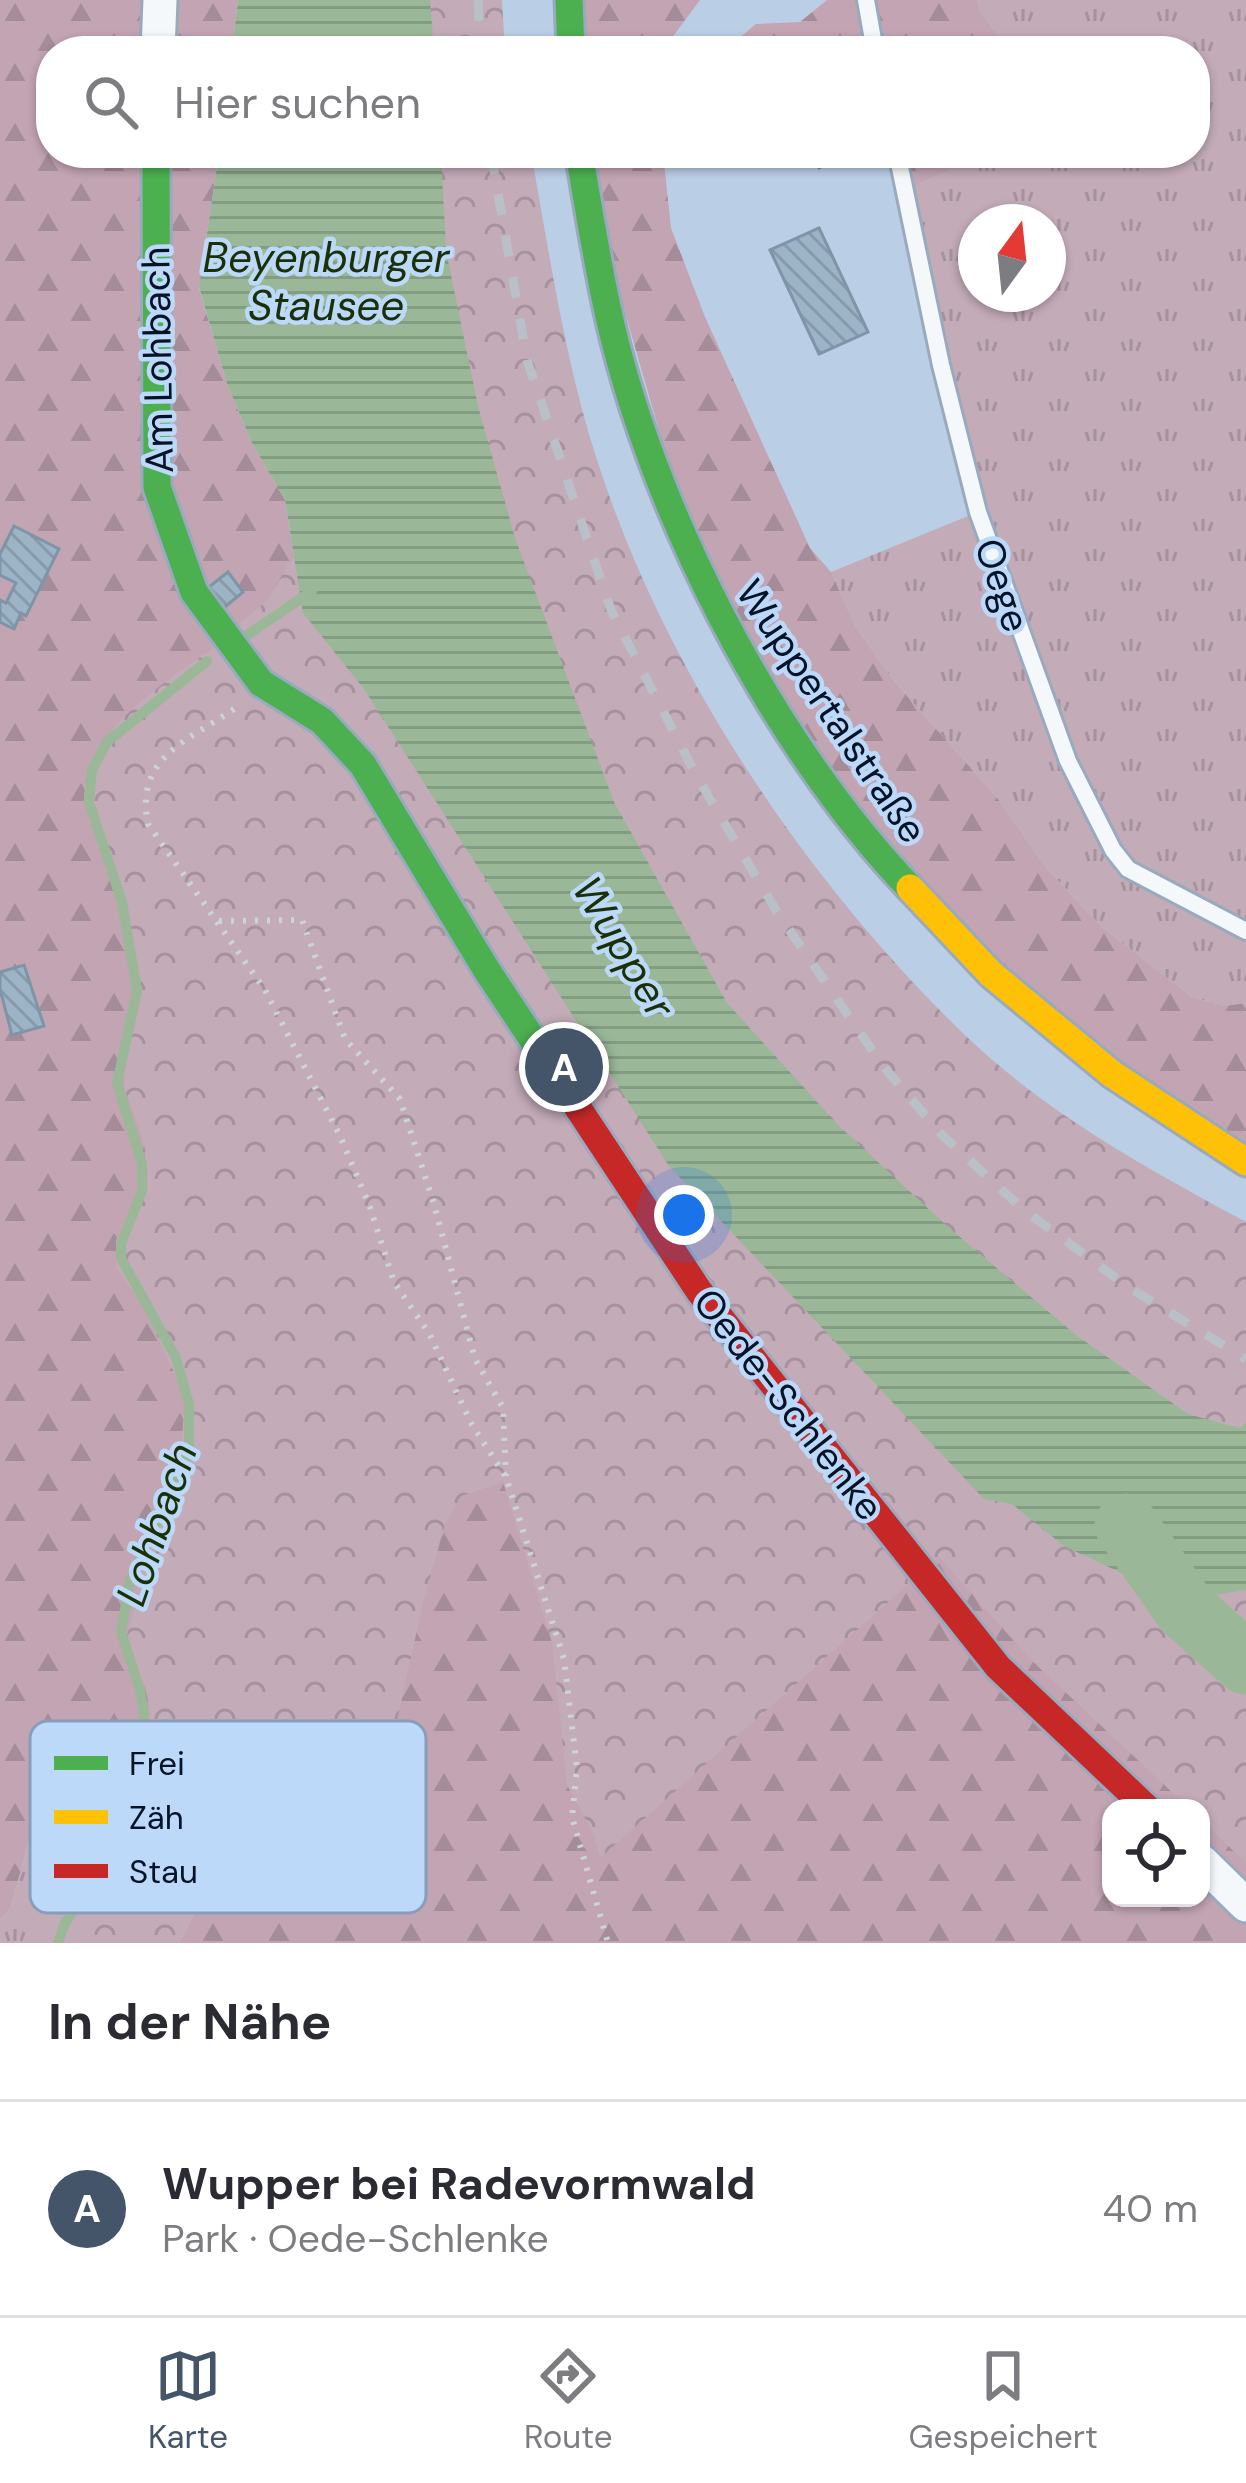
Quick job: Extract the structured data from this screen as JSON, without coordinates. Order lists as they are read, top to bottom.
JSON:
{
  "streets": {
    "street": ["Am Lohbach", "Wuppertalstraße", "Oede-Schlenke"],
    "lane": ["Oege"]
  },
  "crossings": [
    ["Am Lohbach", "Oede-Schlenke"]
  ],
  "water": ["Beyenburger Stausee", "Wupper", "Lohbach"],
  "legend": ["Frei", "Zäh", "Stau"],
  "north": "top",
  "page": {
    "search": "Hier suchen",
    "pins": "A",
    "heading": "In der Nähe",
    "list": [
      {
        "mark": "A",
        "name": "Wupper bei Radevormwald",
        "note": "Park · Oede-Schlenke",
        "value": "40 m"
      }
    ],
    "nav": ["Karte", "Route", "Gespeichert"]
  }
}
